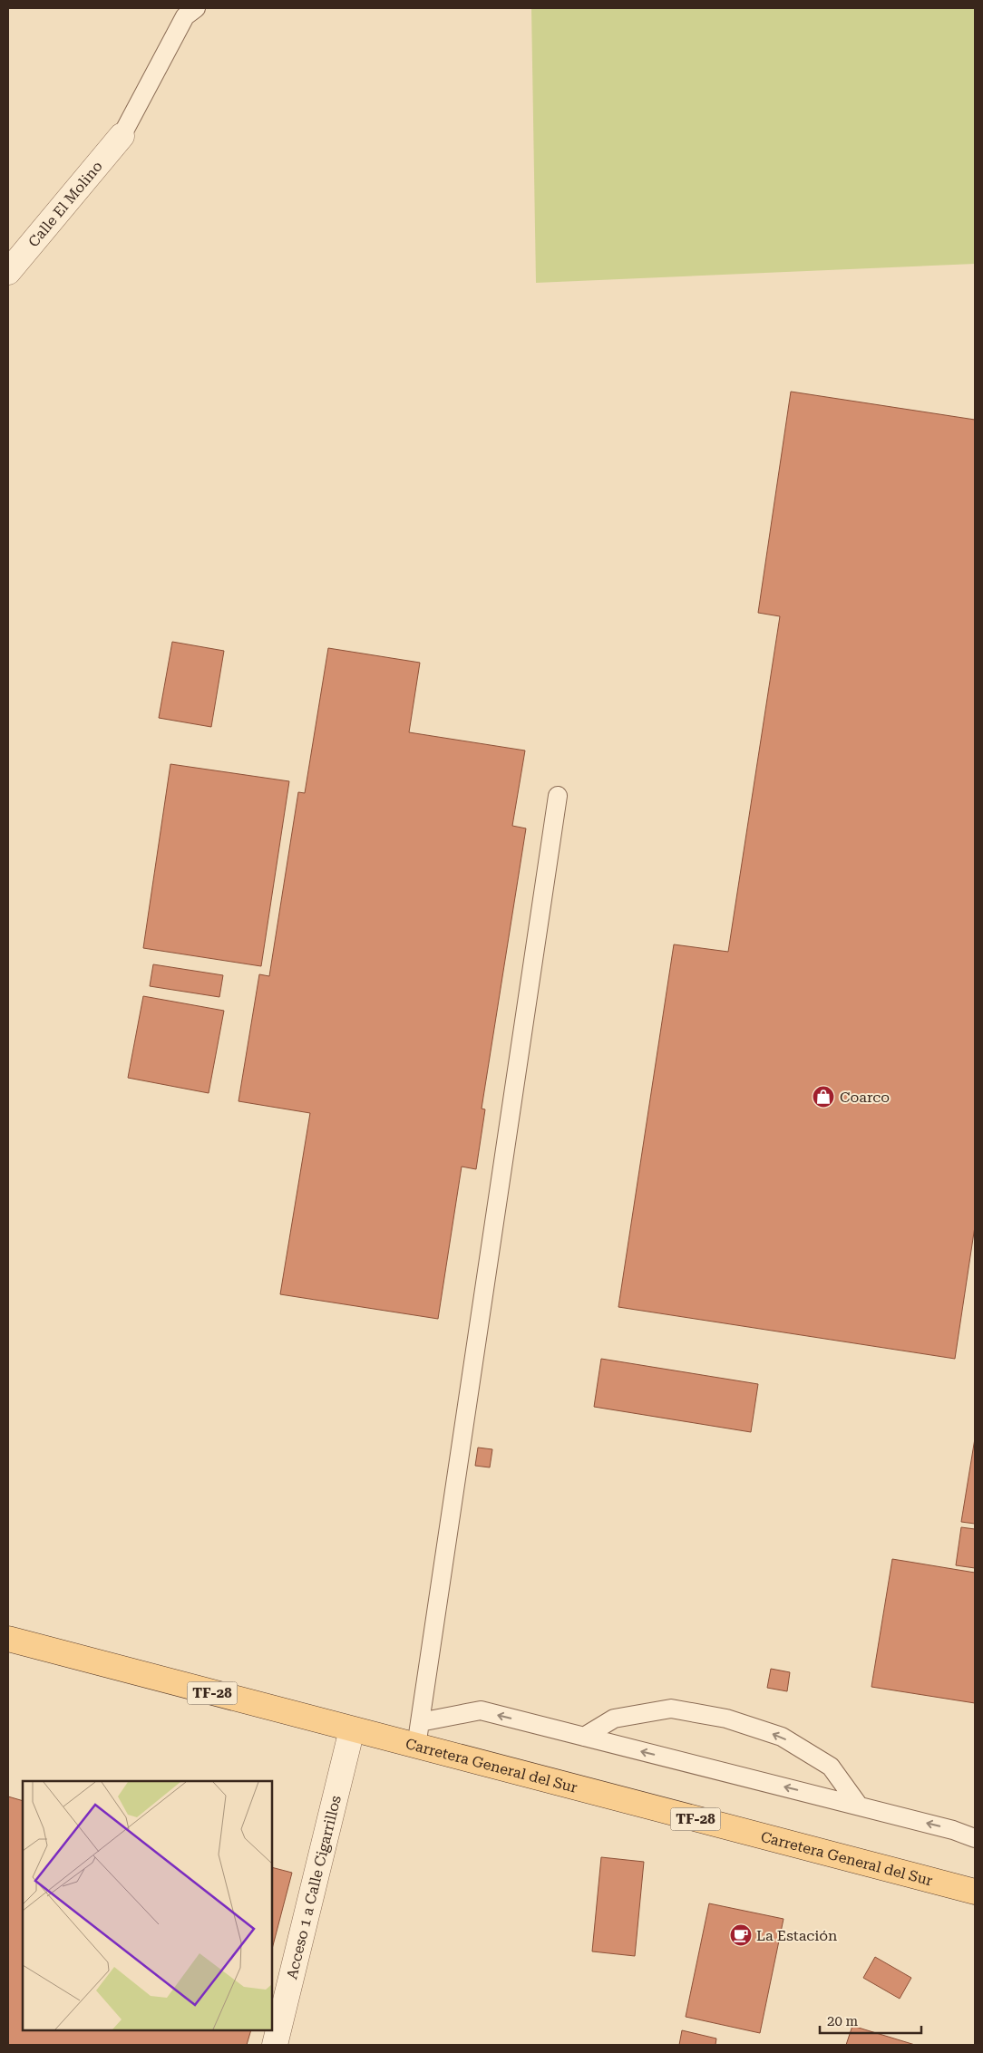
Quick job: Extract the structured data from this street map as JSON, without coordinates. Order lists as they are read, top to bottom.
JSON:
{
  "streets": {
    "main road": ["TF-28", "Carretera General del Sur"],
    "street": ["Calle El Molino", "Acceso 1 a Calle Cigarrillos"]
  },
  "crossings": [
    ["Carretera General del Sur", "Acceso 1 a Calle Cigarrillos"]
  ],
  "places": {
    "shop": ["Coarco"],
    "cafe": ["La Estación"]
  },
  "scale_bar": "20 m"
}
